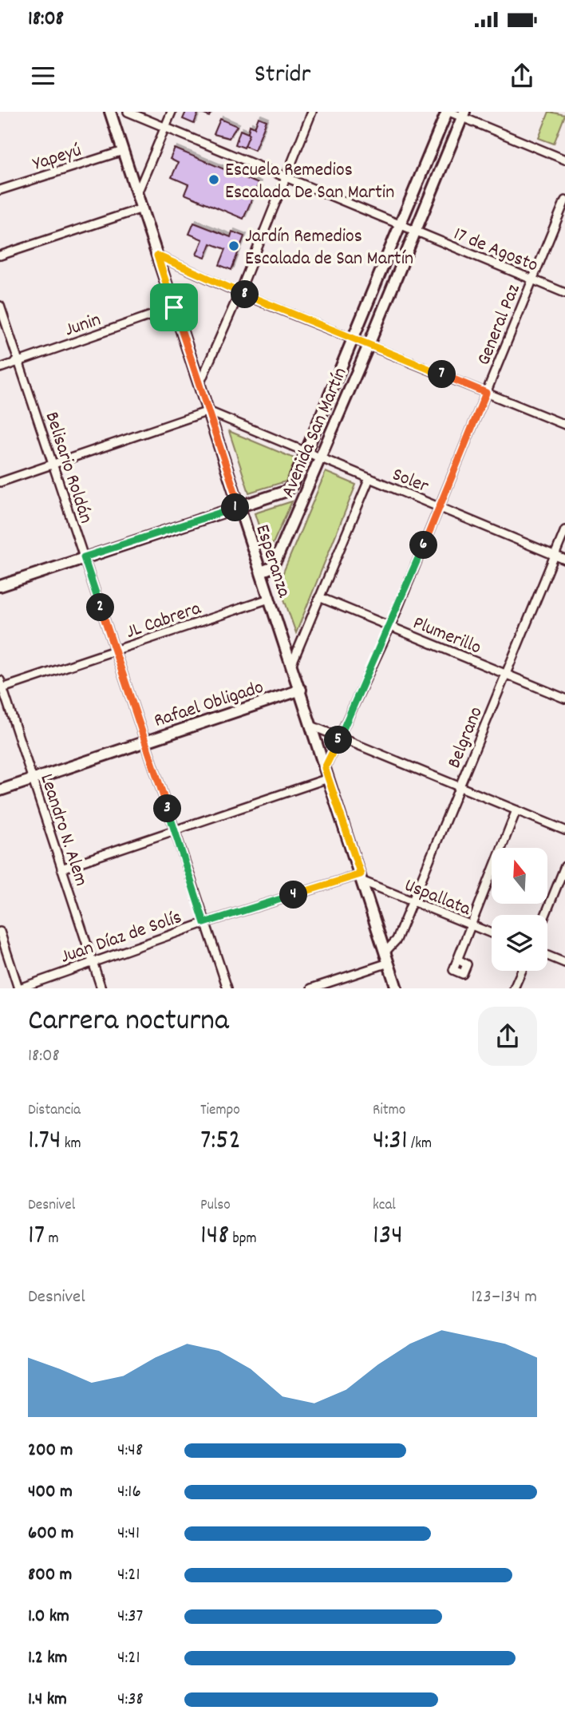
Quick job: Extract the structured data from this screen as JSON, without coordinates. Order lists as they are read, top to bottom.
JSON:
{
  "streets": {
    "main road": ["Avenida San Martín", "Esperanza", "Rafael Obligado"],
    "street": [
      "Yapeyú",
      "17 de Agosto",
      "Junin",
      "General Paz",
      "Belisario Roldán",
      "Soler",
      "JL Cabrera",
      "Plumerillo",
      "Belgrano",
      "Leandro N. Alem",
      "Uspallata",
      "Juan Díaz de Solís"
    ]
  },
  "crossings": [
    ["Yapeyú", "Esperanza"],
    ["17 de Agosto", "General Paz"],
    ["17 de Agosto", "Avenida San Martín"],
    ["Junin", "Belisario Roldán"],
    ["Junin", "Esperanza"],
    ["General Paz", "Soler"],
    ["General Paz", "Esperanza"],
    ["General Paz", "Plumerillo"],
    ["Avenida San Martín", "Belisario Roldán"],
    ["Avenida San Martín", "Soler"],
    ["Avenida San Martín", "Esperanza"],
    ["Belisario Roldán", "JL Cabrera"],
    ["Belisario Roldán", "Rafael Obligado"],
    ["Belisario Roldán", "Juan Díaz de Solís"],
    ["Soler", "Esperanza"],
    ["Soler", "Belgrano"],
    ["Esperanza", "JL Cabrera"],
    ["Esperanza", "Rafael Obligado"],
    ["Esperanza", "Belgrano"],
    ["Esperanza", "Uspallata"],
    ["Esperanza", "Juan Díaz de Solís"],
    ["JL Cabrera", "Leandro N. Alem"],
    ["Plumerillo", "Belgrano"],
    ["Rafael Obligado", "Leandro N. Alem"],
    ["Belgrano", "Uspallata"],
    ["Leandro N. Alem", "Juan Díaz de Solís"],
    ["Uspallata", "Juan Díaz de Solís"]
  ],
  "places": ["Escuela Remedios Escalada De San Martin", "Jardín Remedios Escalada de San Martín"],
  "north": "top",
  "page": {
    "status": "18:08",
    "header": "Stridr",
    "pins": [
      "8",
      "7",
      "1",
      "6",
      "2",
      "5",
      "3",
      "4"
    ],
    "heading": ["Carrera nocturna", "18:08"],
    "stats": [
      ["Distancia", "1.74 km"],
      ["Tiempo", "7:52"],
      ["Ritmo", "4:31 /km"],
      ["Desnivel", "17 m"],
      ["Pulso", "148 bpm"],
      ["kcal", "134"]
    ],
    "chart": ["Desnivel", "123–134 m"],
    "list": [
      {
        "name": "200 m",
        "note": "4:48"
      },
      {
        "name": "400 m",
        "note": "4:16"
      },
      {
        "name": "600 m",
        "note": "4:41"
      },
      {
        "name": "800 m",
        "note": "4:21"
      },
      {
        "name": "1.0 km",
        "note": "4:37"
      },
      {
        "name": "1.2 km",
        "note": "4:21"
      },
      {
        "name": "1.4 km",
        "note": "4:38"
      }
    ]
  }
}
